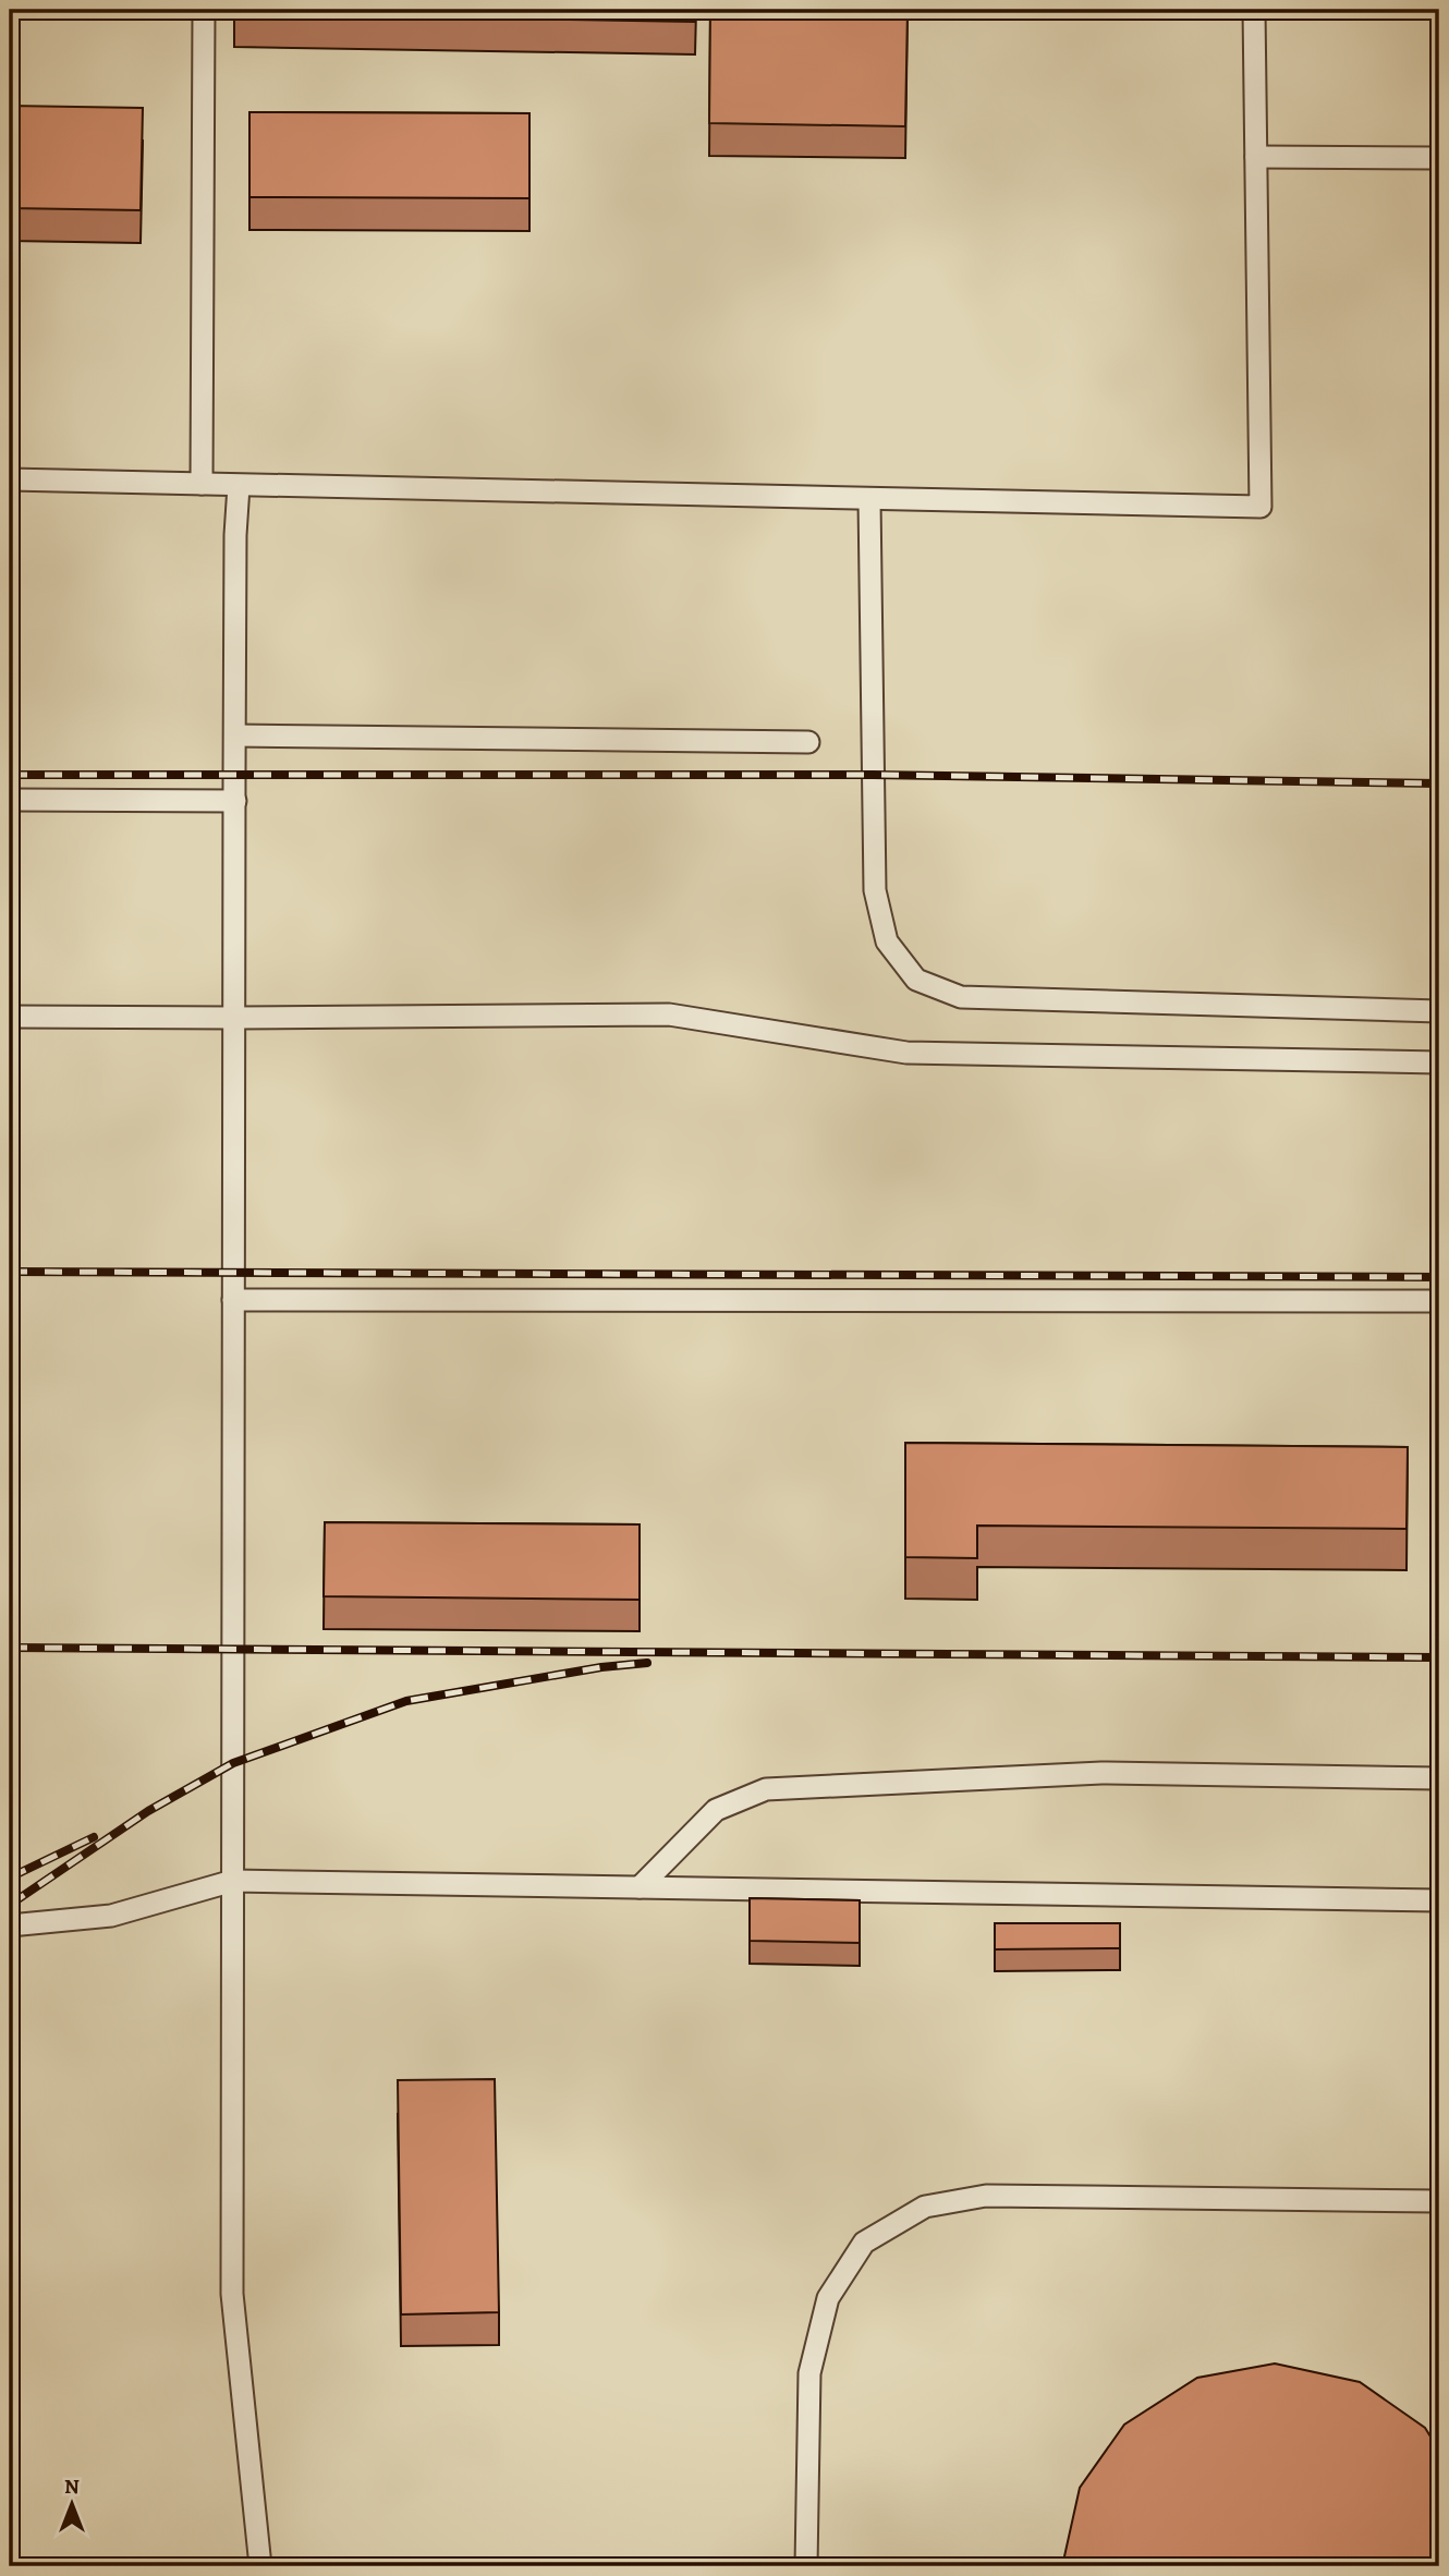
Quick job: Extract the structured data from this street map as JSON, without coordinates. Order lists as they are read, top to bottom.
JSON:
{
  "north": "top"
}
